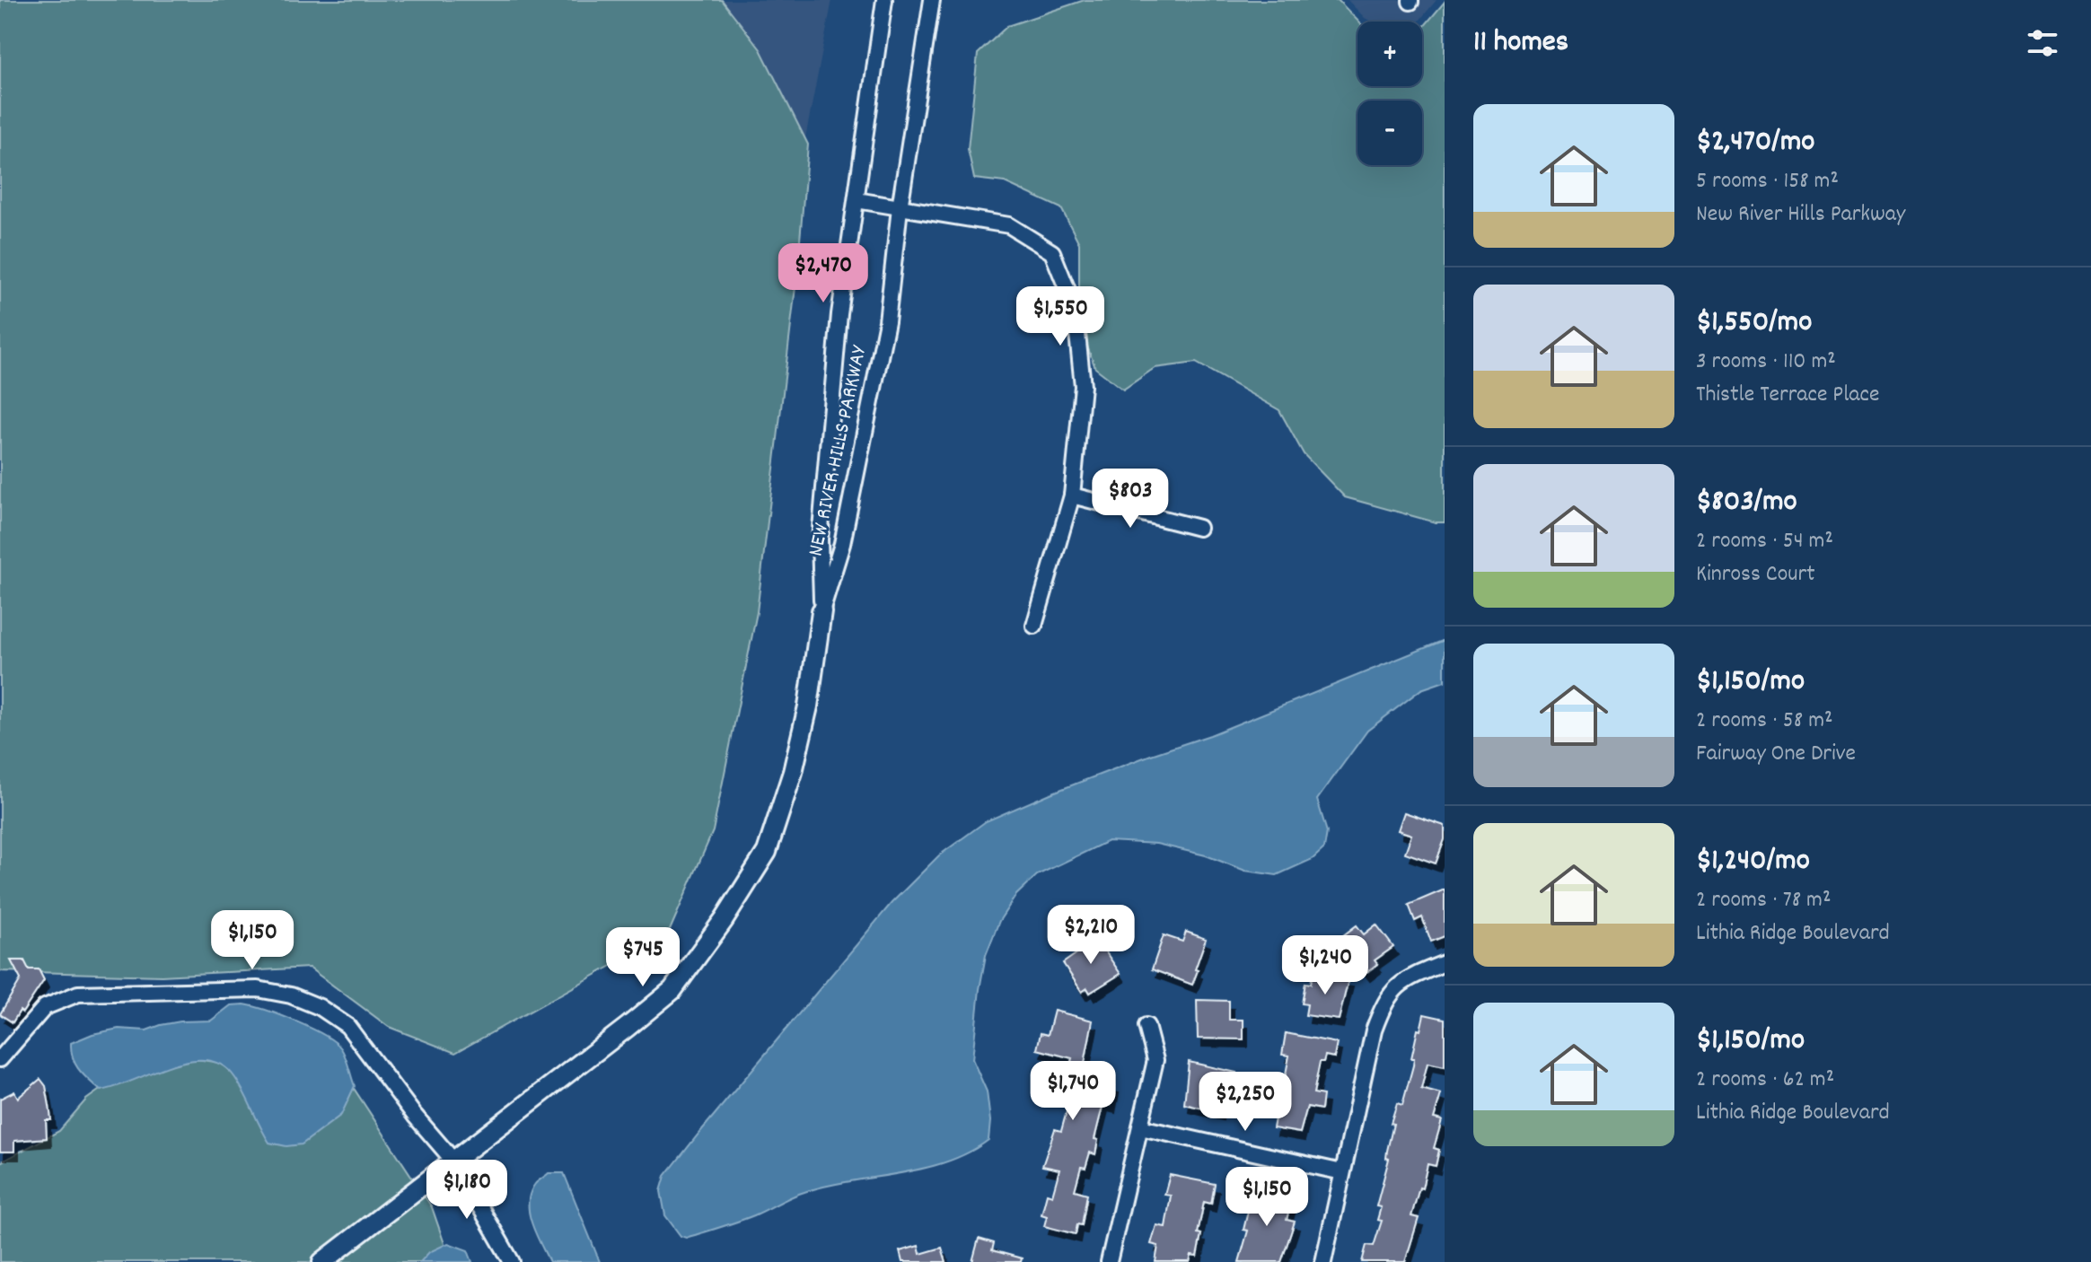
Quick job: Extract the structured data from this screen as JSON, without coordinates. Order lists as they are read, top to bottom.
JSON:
{
  "streets": {
    "street": ["NEW RIVER HILLS PARKWAY"]
  },
  "page": {
    "heading": "11 homes",
    "map_buttons": ["+", "−"],
    "list": [
      {
        "name": "$2,470/mo",
        "note": "5 rooms · 158 m² · New River Hills Parkway"
      },
      {
        "name": "$1,550/mo",
        "note": "3 rooms · 110 m² · Thistle Terrace Place"
      },
      {
        "name": "$803/mo",
        "note": "2 rooms · 54 m² · Kinross Court"
      },
      {
        "name": "$1,150/mo",
        "note": "2 rooms · 58 m² · Fairway One Drive"
      },
      {
        "name": "$1,240/mo",
        "note": "2 rooms · 78 m² · Lithia Ridge Boulevard"
      },
      {
        "name": "$1,150/mo",
        "note": "2 rooms · 62 m² · Lithia Ridge Boulevard"
      }
    ],
    "price": [
      "$2,470",
      "$1,550",
      "$803",
      "$2,210",
      "$1,150",
      "$745",
      "$1,240",
      "$1,740",
      "$2,250",
      "$1,180",
      "$1,150"
    ]
  }
}
